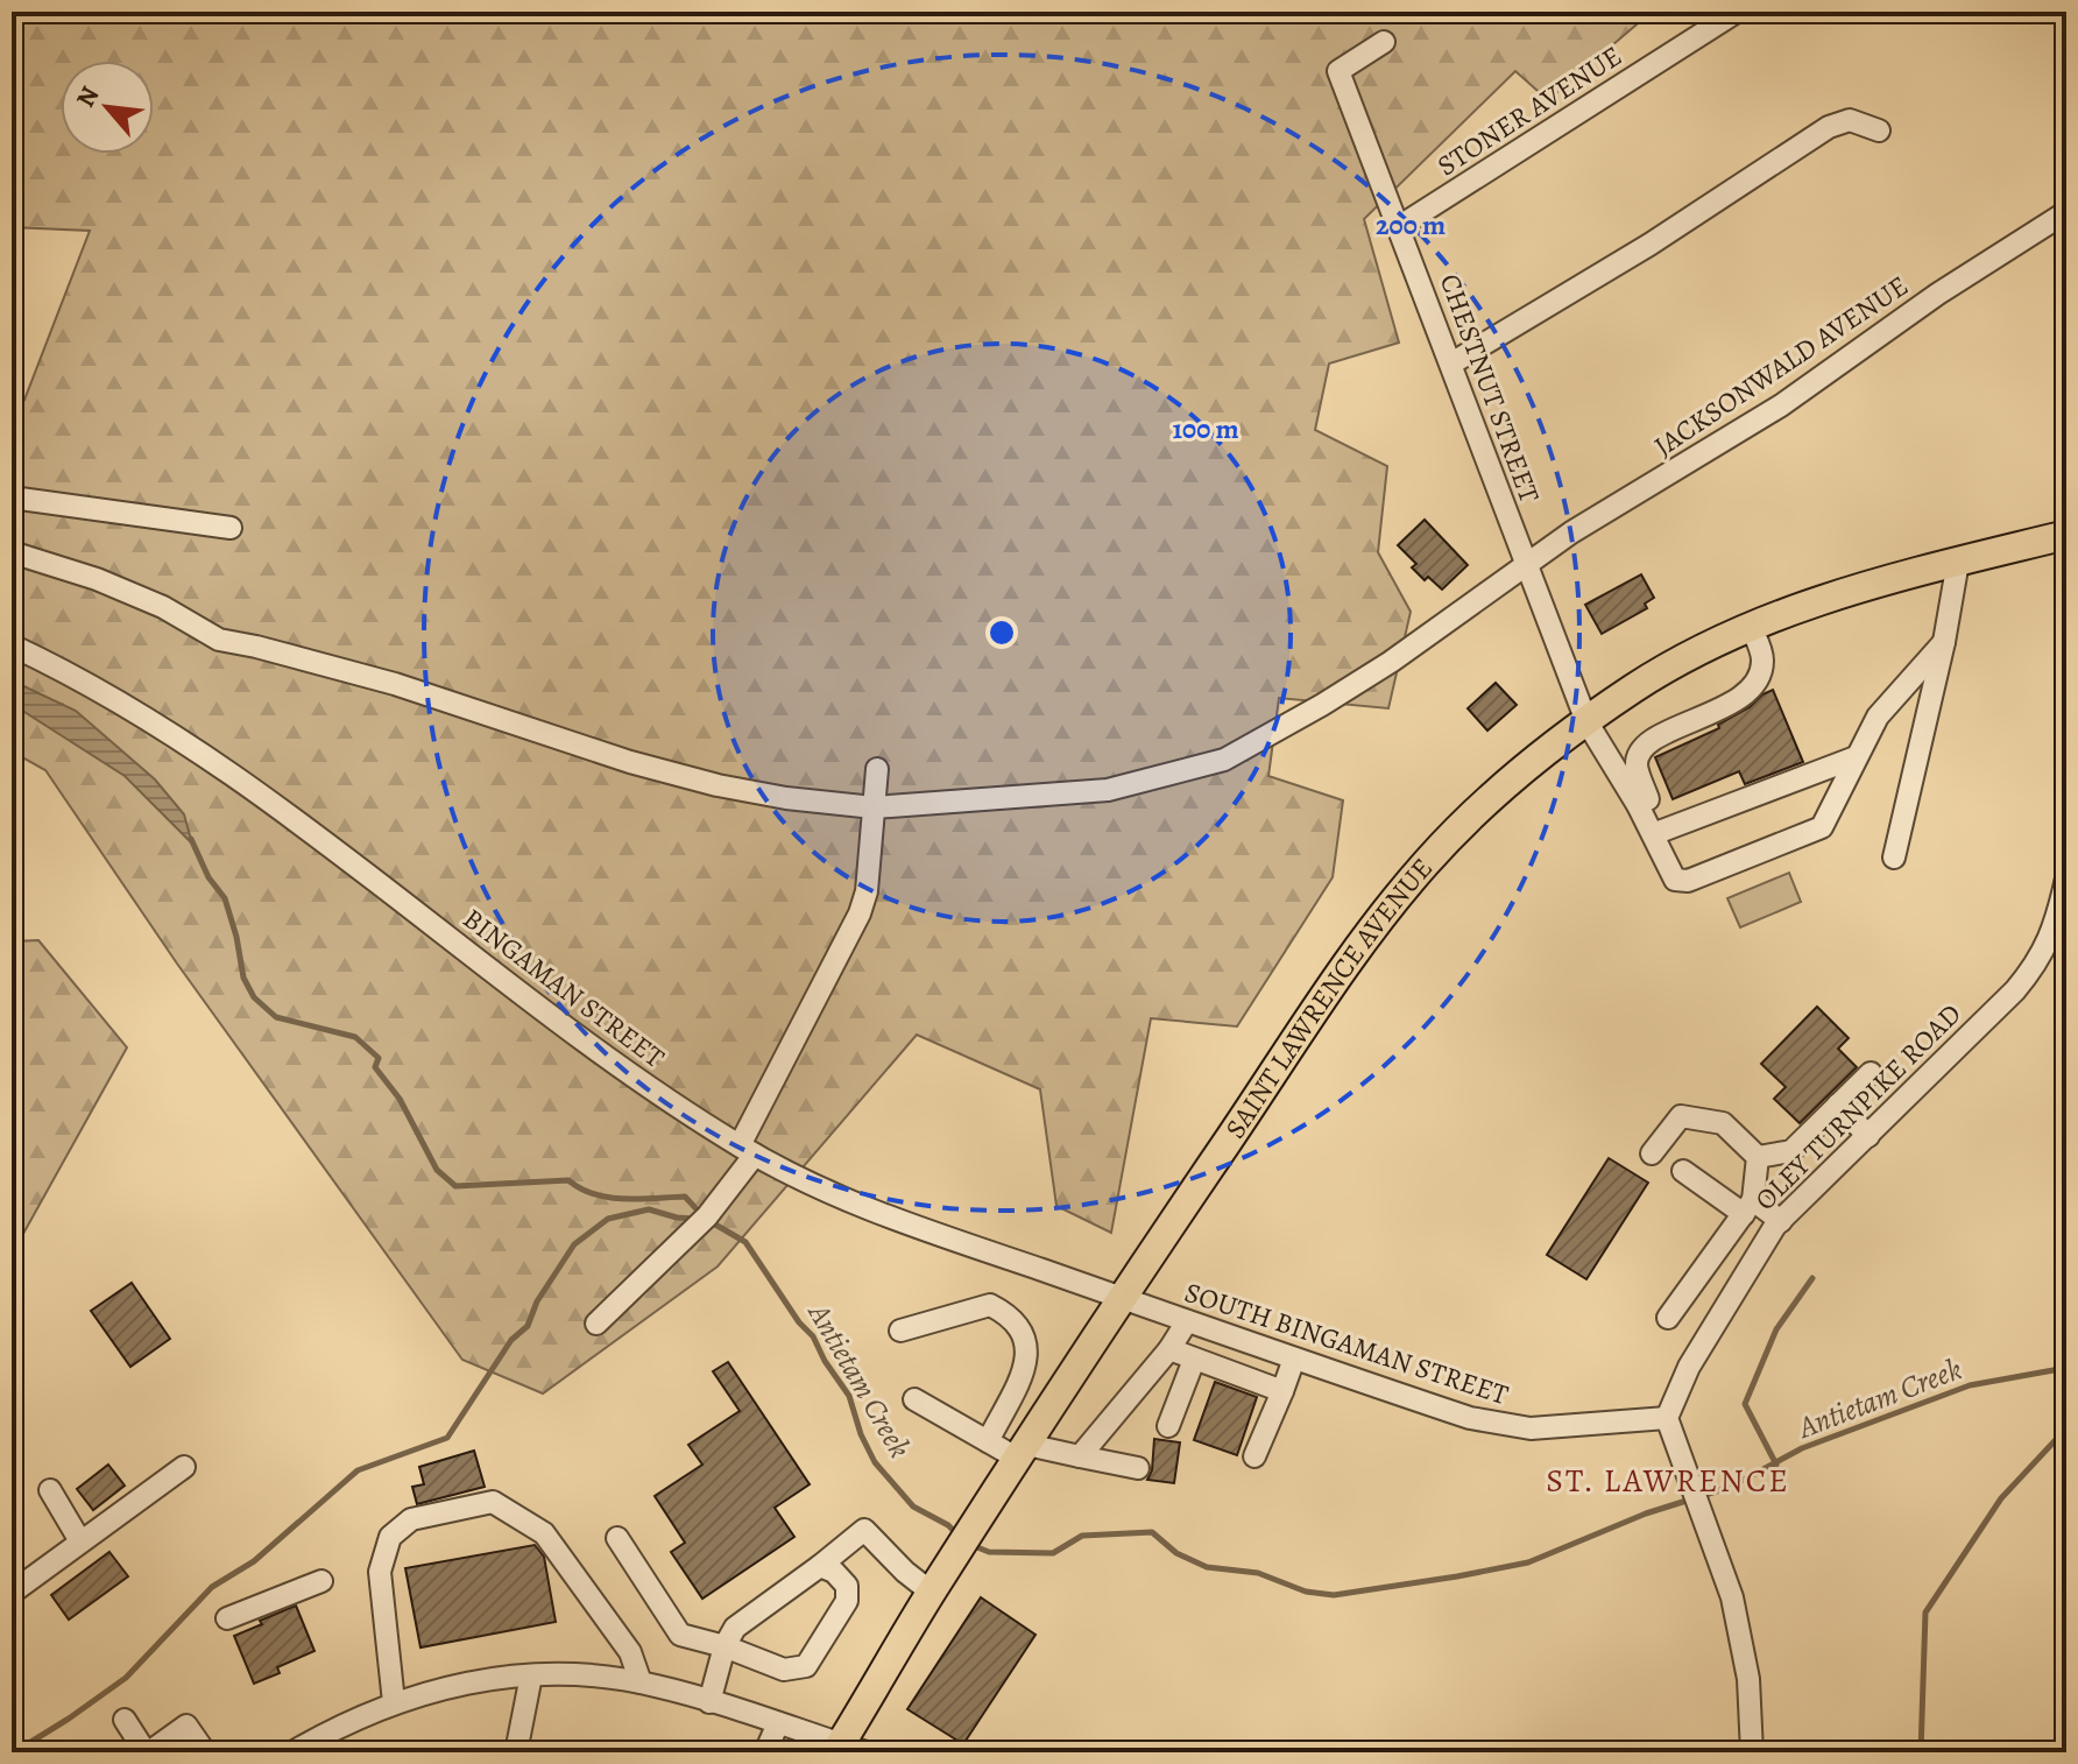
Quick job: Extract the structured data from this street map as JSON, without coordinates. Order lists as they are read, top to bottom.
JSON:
{
  "streets": {
    "main road": ["SAINT LAWRENCE AVENUE"],
    "street": [
      "STONER AVENUE",
      "JACKSONWALD AVENUE",
      "CHESTNUT STREET",
      "BINGAMAN STREET",
      "OLEY TURNPIKE ROAD",
      "SOUTH BINGAMAN STREET"
    ]
  },
  "crossings": [
    ["STONER AVENUE", "CHESTNUT STREET"],
    ["JACKSONWALD AVENUE", "CHESTNUT STREET"],
    ["CHESTNUT STREET", "SAINT LAWRENCE AVENUE"],
    ["BINGAMAN STREET", "SAINT LAWRENCE AVENUE"],
    ["BINGAMAN STREET", "SOUTH BINGAMAN STREET"],
    ["SAINT LAWRENCE AVENUE", "SOUTH BINGAMAN STREET"],
    ["OLEY TURNPIKE ROAD", "SOUTH BINGAMAN STREET"]
  ],
  "districts": ["ST. LAWRENCE"],
  "water": ["Antietam Creek"],
  "north": "top left",
  "rings": ["200 m", "100 m"]
}
